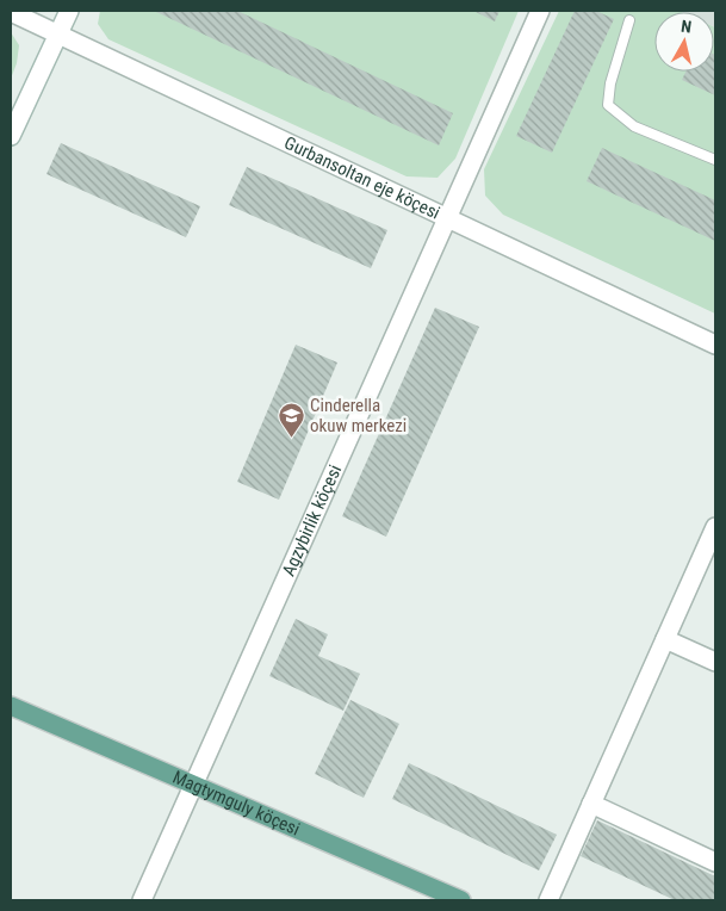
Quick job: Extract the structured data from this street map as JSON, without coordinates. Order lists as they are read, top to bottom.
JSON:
{
  "streets": {
    "main road": ["Magtymguly köçesi"],
    "street": ["Gurbansoltan eje köçesi", "Agzybirlik köçesi"]
  },
  "crossings": [
    ["Gurbansoltan eje köçesi", "Agzybirlik köçesi"],
    ["Agzybirlik köçesi", "Magtymguly köçesi"]
  ],
  "places": {
    "school or university": ["Cinderella okuw merkezi"]
  },
  "north": "top"
}
